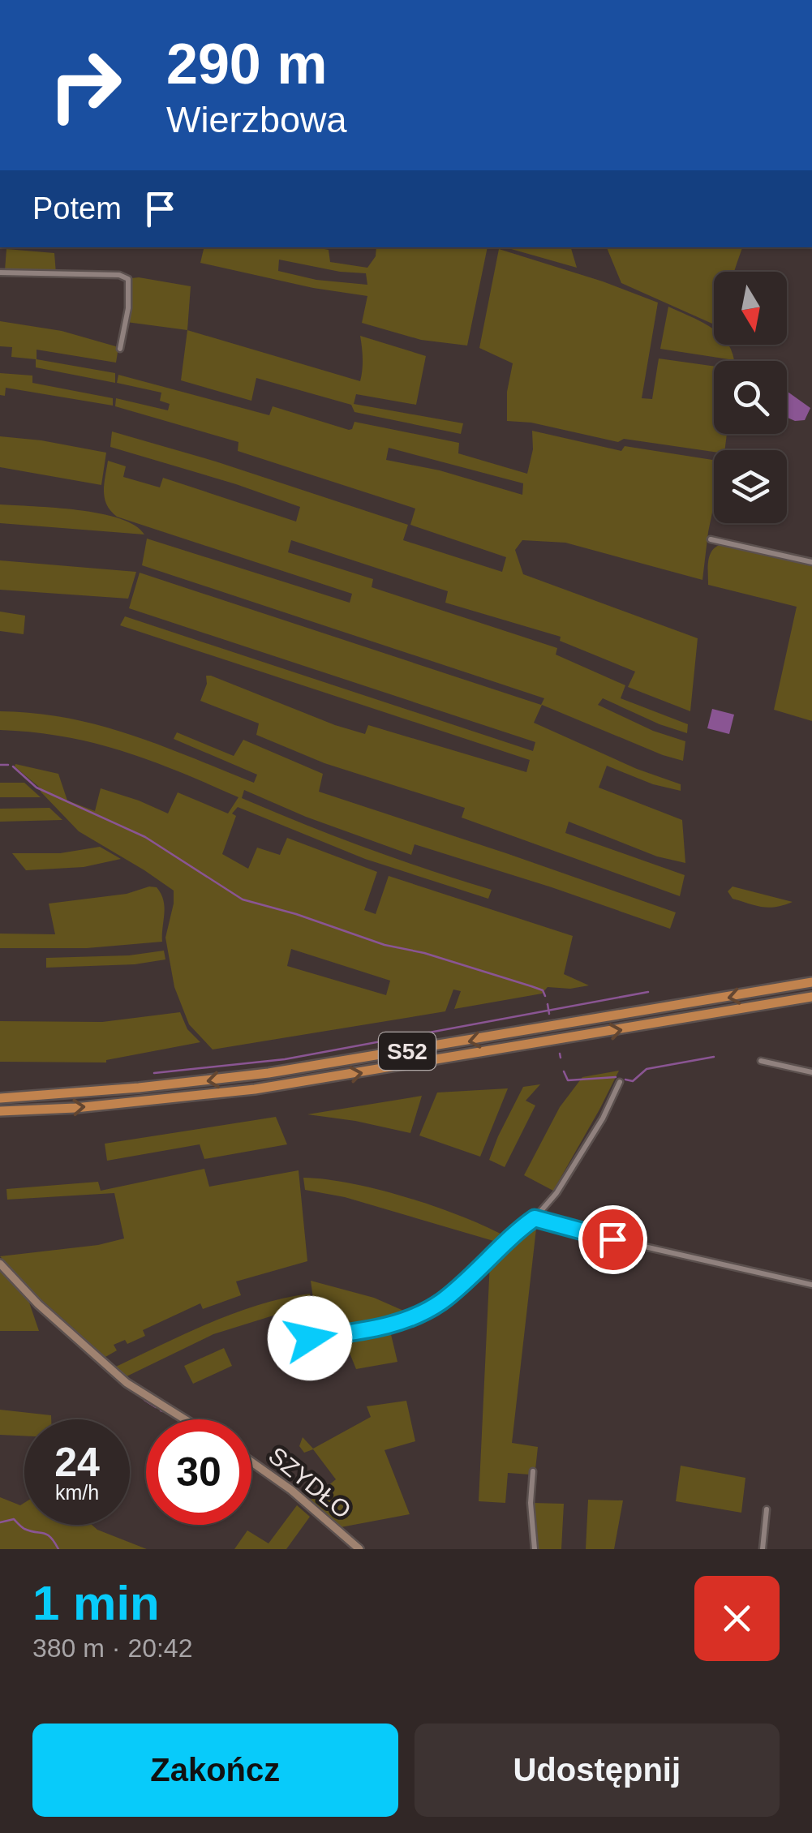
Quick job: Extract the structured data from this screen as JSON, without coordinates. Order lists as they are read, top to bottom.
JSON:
{
  "streets": {
    "highway": ["S52"],
    "street": ["SZYDŁO"]
  },
  "north": "bottom",
  "page": {
    "turn": ["290 m", "Wierzbowa"],
    "then": "Potem",
    "speed": "24 km/h",
    "limit": "30",
    "heading": ["1 min", "380 m · 20:42"],
    "buttons": ["Zakończ", "Udostępnij"]
  }
}
